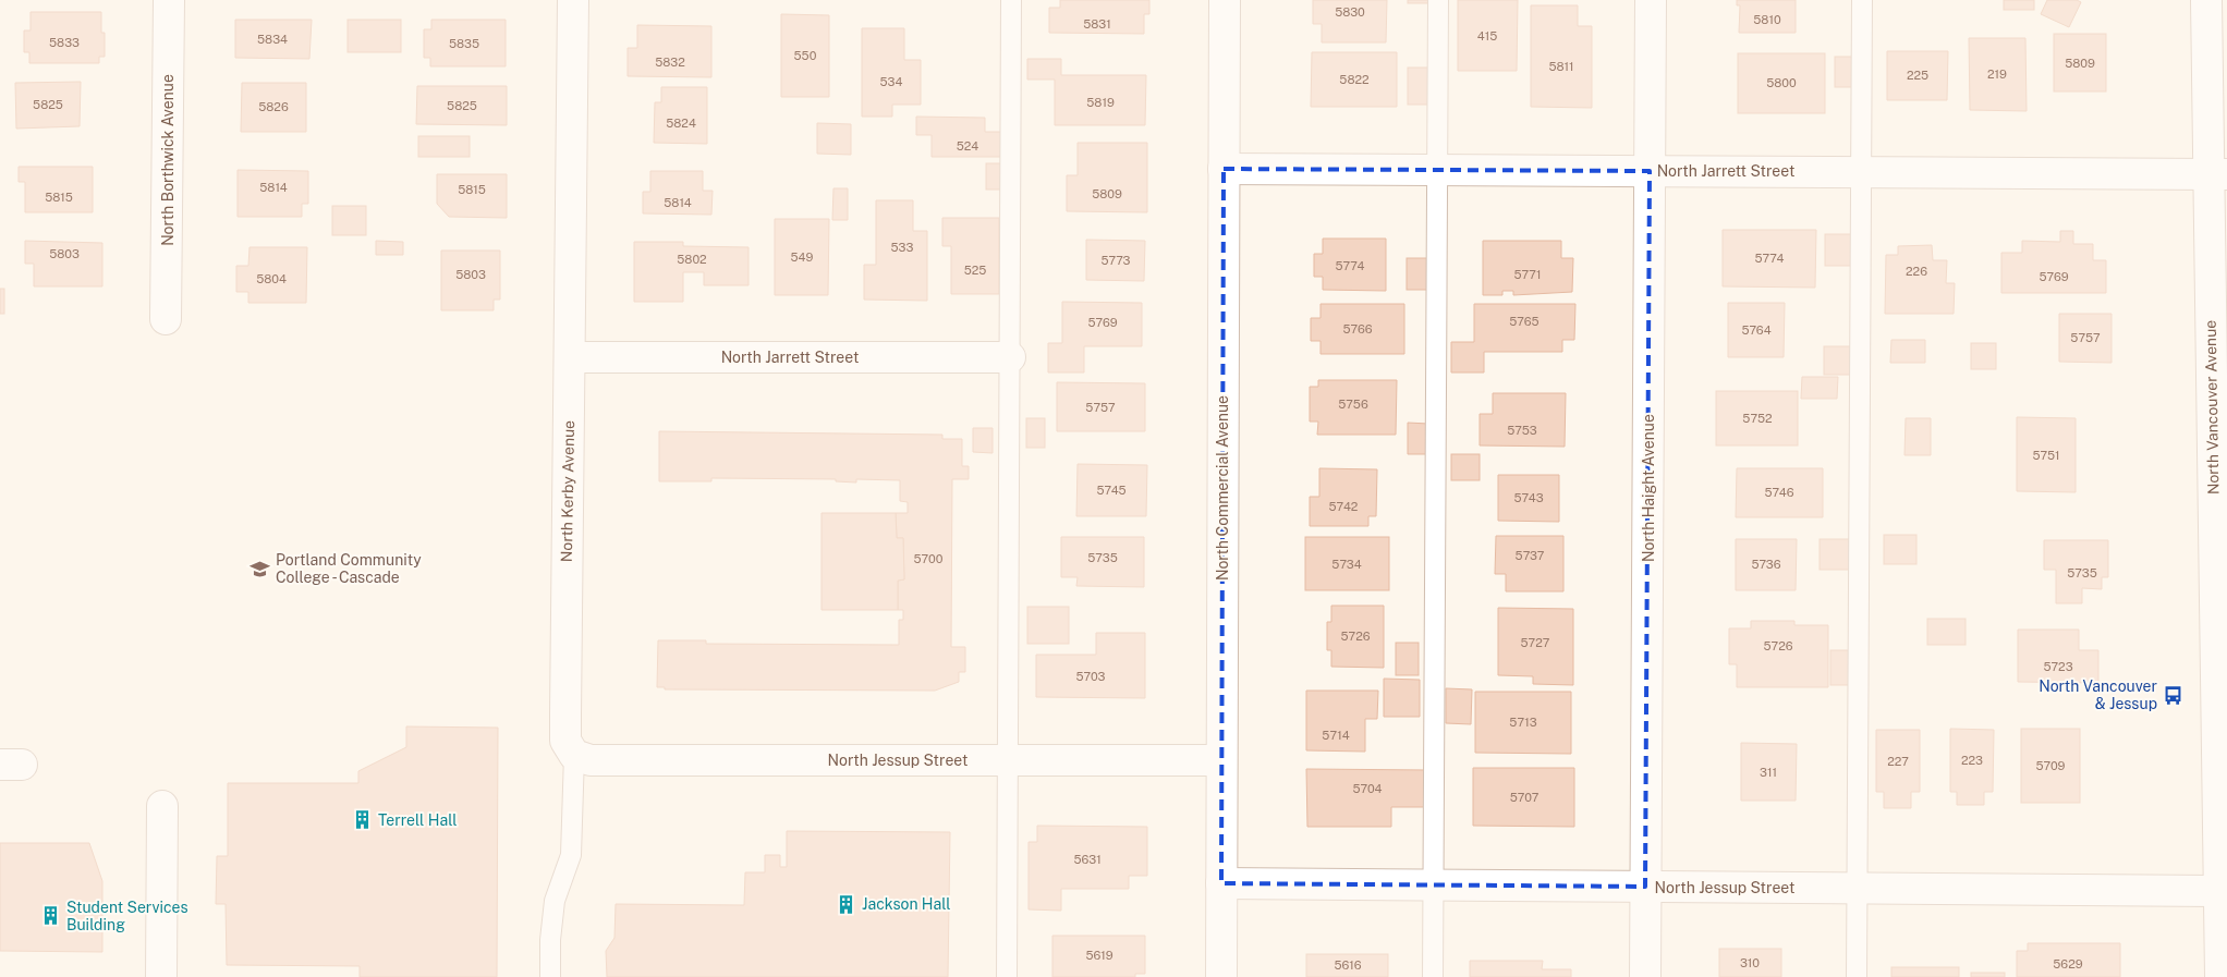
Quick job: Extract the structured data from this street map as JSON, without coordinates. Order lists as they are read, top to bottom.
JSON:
{
  "streets": {
    "street": [
      "North Borthwick Avenue",
      "North Jarrett Street",
      "North Vancouver Avenue",
      "North Commercial Avenue",
      "North Haight Avenue",
      "North Kerby Avenue",
      "North Jessup Street"
    ]
  },
  "crossings": [
    ["North Jarrett Street", "North Vancouver Avenue"],
    ["North Jarrett Street", "North Commercial Avenue"],
    ["North Jarrett Street", "North Haight Avenue"],
    ["North Jarrett Street", "North Kerby Avenue"],
    ["North Vancouver Avenue", "North Jessup Street"],
    ["North Commercial Avenue", "North Jessup Street"],
    ["North Haight Avenue", "North Jessup Street"],
    ["North Kerby Avenue", "North Jessup Street"]
  ],
  "places": {
    "school or university": ["Portland Community College - Cascade"],
    "bus stop": ["North Vancouver & Jessup"],
    "building": ["Terrell Hall", "Jackson Hall", "Student Services Building"]
  },
  "house_numbers": [
    "5830",
    "5810",
    "5831",
    "415",
    "5834",
    "5833",
    "5835",
    "550",
    "5832",
    "5809",
    "5811",
    "219",
    "225",
    "5822",
    "534",
    "5800",
    "5819",
    "5825",
    "5825",
    "5826",
    "5824",
    "524",
    "5814",
    "5815",
    "5809",
    "5815",
    "5814",
    "533",
    "5803",
    "549",
    "5774",
    "5802",
    "5773",
    "5774",
    "525",
    "226",
    "5803",
    "5771",
    "5769",
    "5804",
    "5765",
    "5769",
    "5766",
    "5764",
    "5757",
    "5756",
    "5757",
    "5752",
    "5753",
    "5751",
    "5745",
    "5746",
    "5743",
    "5742",
    "5737",
    "5735",
    "5700",
    "5734",
    "5736",
    "5735",
    "5726",
    "5727",
    "5726",
    "5723",
    "5703",
    "5713",
    "5714",
    "223",
    "227",
    "5709",
    "311",
    "5704",
    "5707",
    "5631",
    "5619",
    "310",
    "5629",
    "5616"
  ]
}
